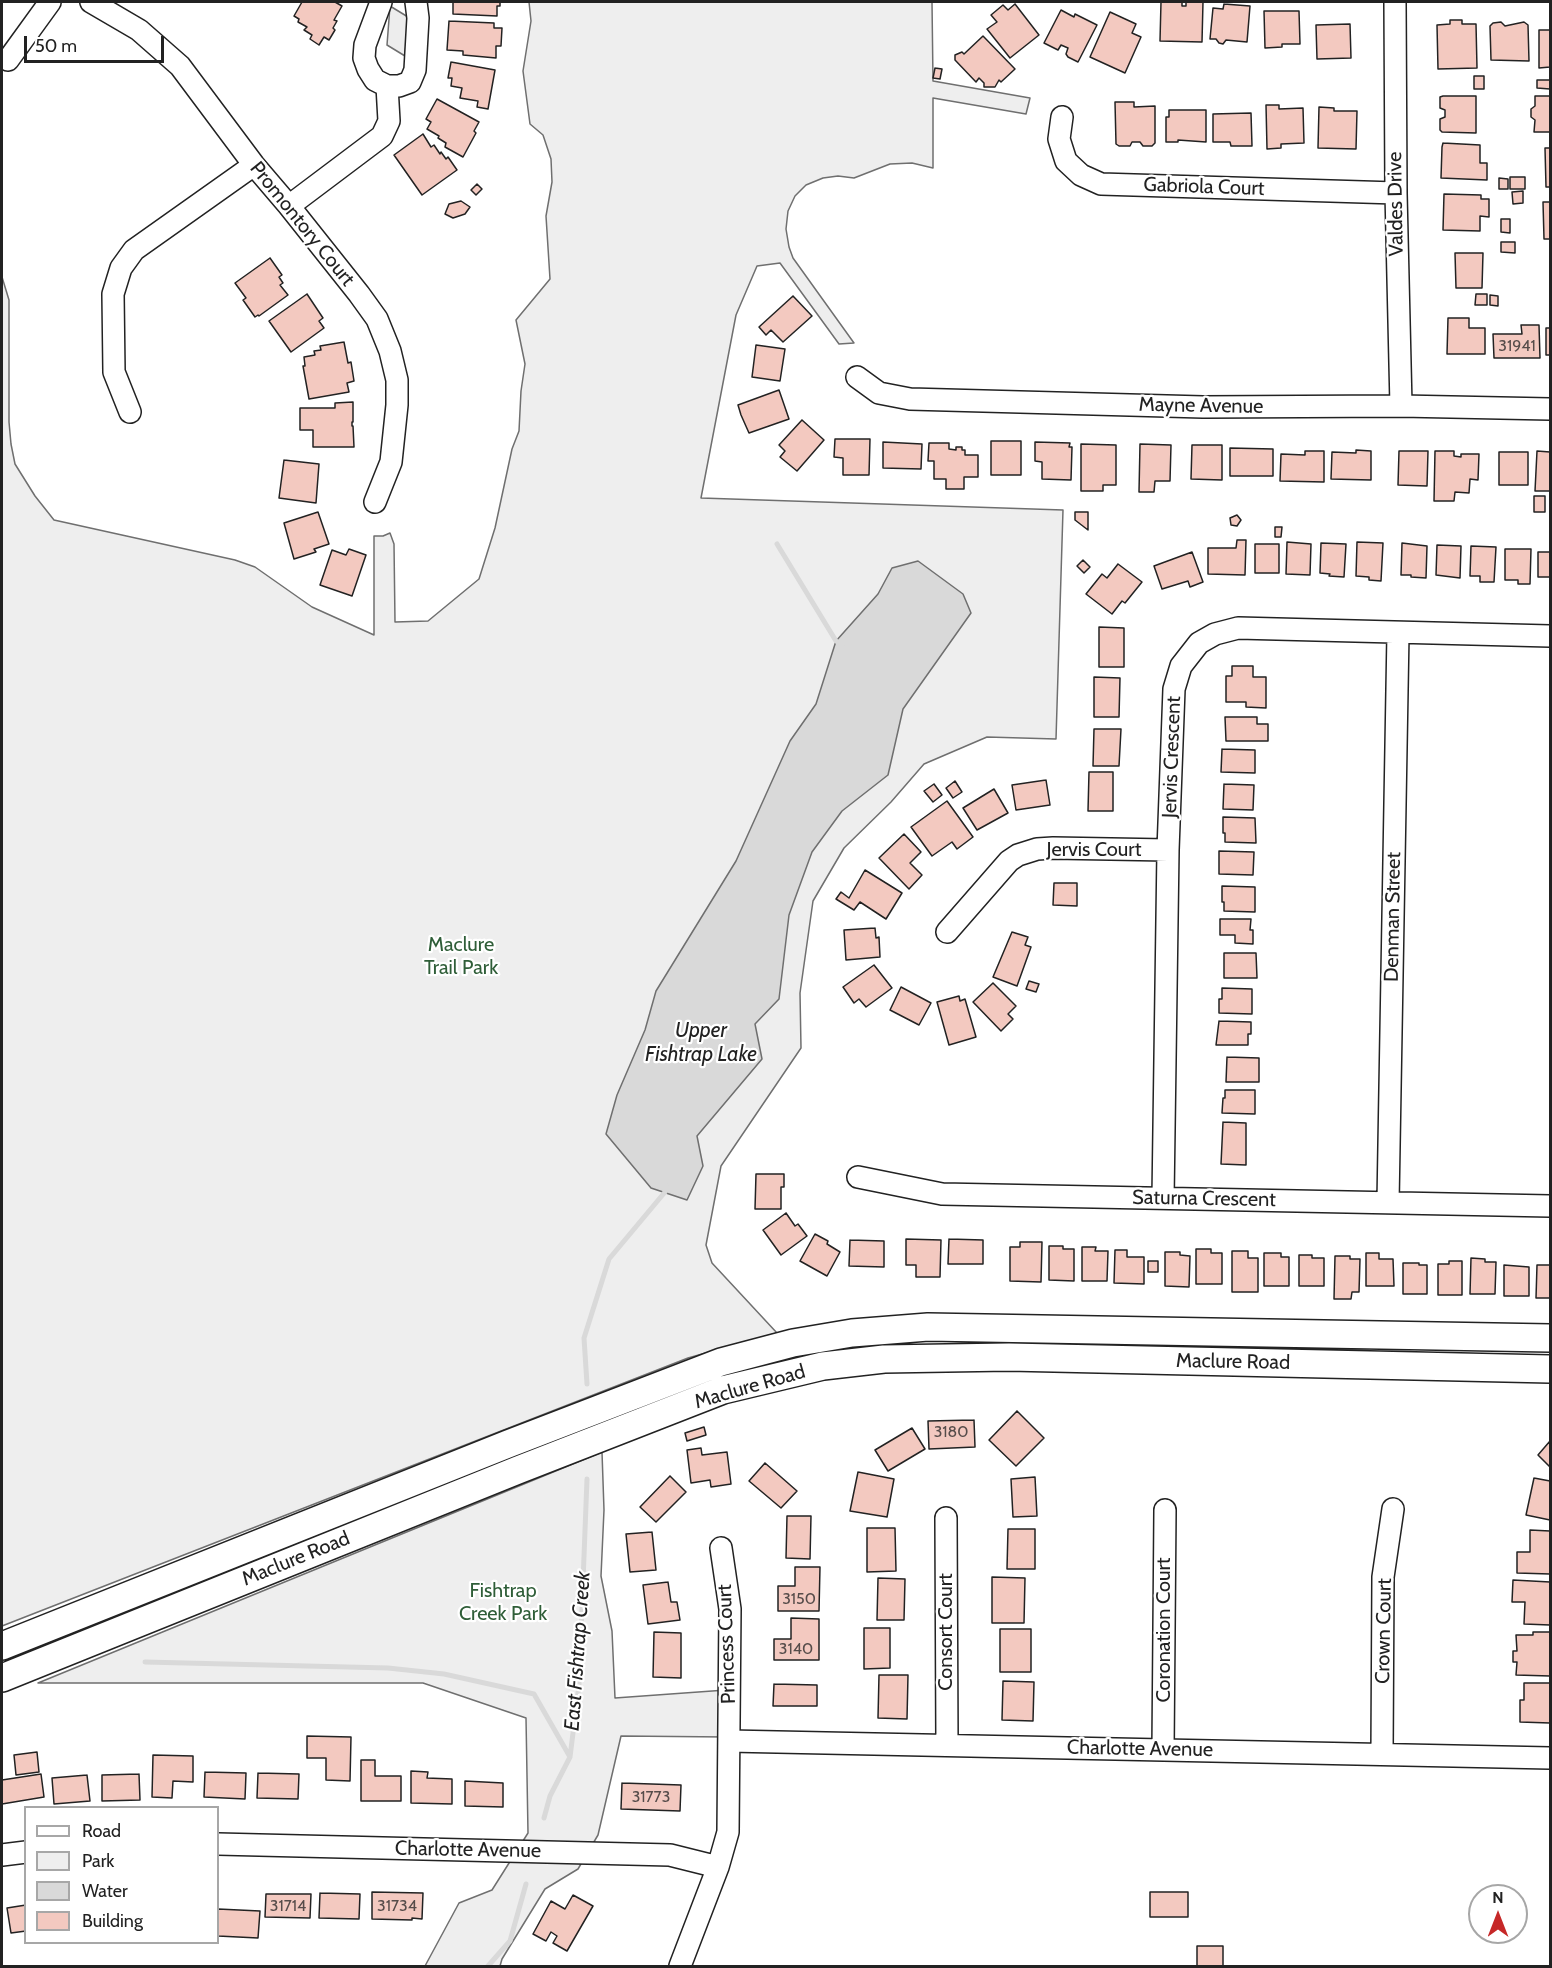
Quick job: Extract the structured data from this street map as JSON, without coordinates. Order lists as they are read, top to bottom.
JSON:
{
  "streets": {
    "main road": ["Maclure Road"],
    "street": [
      "Gabriola Court",
      "Valdes Drive",
      "Promontory Court",
      "Mayne Avenue",
      "Jervis Crescent",
      "Jervis Court",
      "Denman Street",
      "Saturna Crescent",
      "Coronation Court",
      "Crown Court",
      "Consort Court",
      "Princess Court",
      "Charlotte Avenue"
    ]
  },
  "crossings": [
    ["Gabriola Court", "Valdes Drive"],
    ["Valdes Drive", "Mayne Avenue"],
    ["Jervis Crescent", "Jervis Court"],
    ["Jervis Crescent", "Denman Street"],
    ["Jervis Crescent", "Saturna Crescent"],
    ["Denman Street", "Saturna Crescent"],
    ["Coronation Court", "Charlotte Avenue"],
    ["Crown Court", "Charlotte Avenue"],
    ["Consort Court", "Charlotte Avenue"],
    ["Princess Court", "Charlotte Avenue"]
  ],
  "water": ["Upper Fishtrap Lake", "East Fishtrap Creek"],
  "parks": ["Maclure Trail Park", "Fishtrap Creek Park"],
  "house_numbers": [
    "31941",
    "3180",
    "3150",
    "3140",
    "31773",
    "31714",
    "31734"
  ],
  "legend": [
    "Road",
    "Park",
    "Water",
    "Building"
  ],
  "scale_bar": "50 m",
  "north": "top"
}
